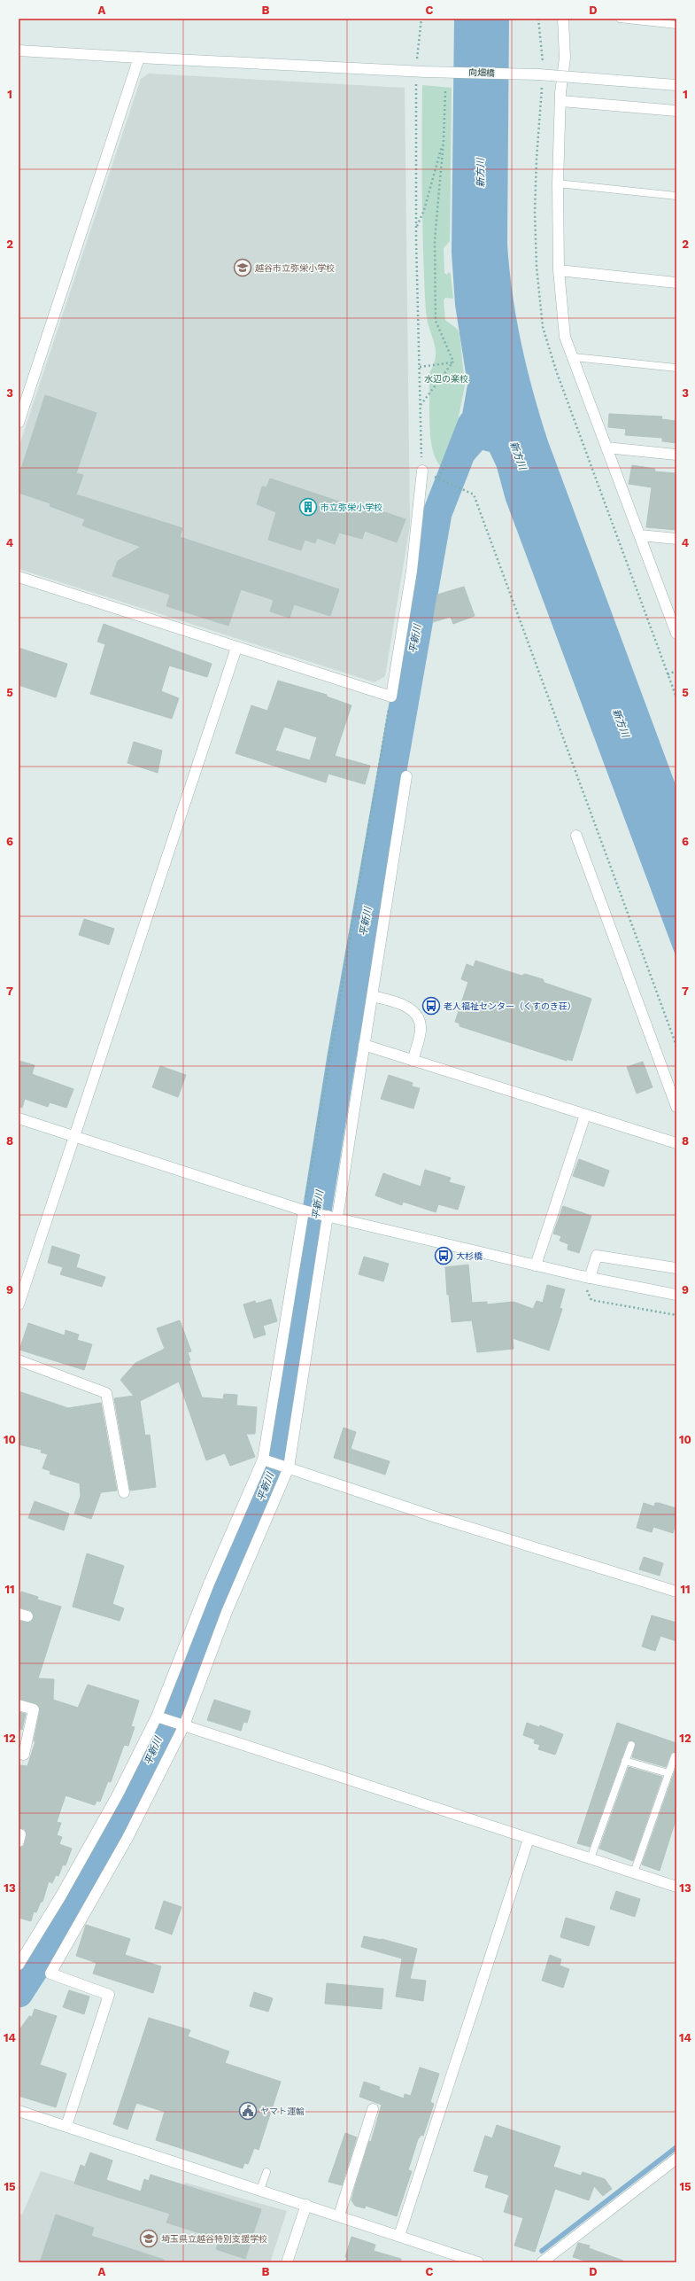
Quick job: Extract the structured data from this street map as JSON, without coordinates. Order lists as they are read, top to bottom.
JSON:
{
  "streets": {
    "street": ["向畑橋"]
  },
  "water": ["新方川", "平新川"],
  "parks": ["水辺の楽校"],
  "places": {
    "school or university": ["越谷市立弥栄小学校", "埼玉県立越谷特別支援学校"],
    "building": ["市立弥栄小学校"],
    "bus stop": ["老人福祉センター（くすのき荘）", "大杉橋"],
    "public building": ["ヤマト運輸"]
  },
  "grid": {
    "columns": [
      "A",
      "B",
      "C",
      "D"
    ],
    "rows": [
      "1",
      "2",
      "3",
      "4",
      "5",
      "6",
      "7",
      "8",
      "9",
      "10",
      "11",
      "12",
      "13",
      "14",
      "15"
    ]
  }
}
